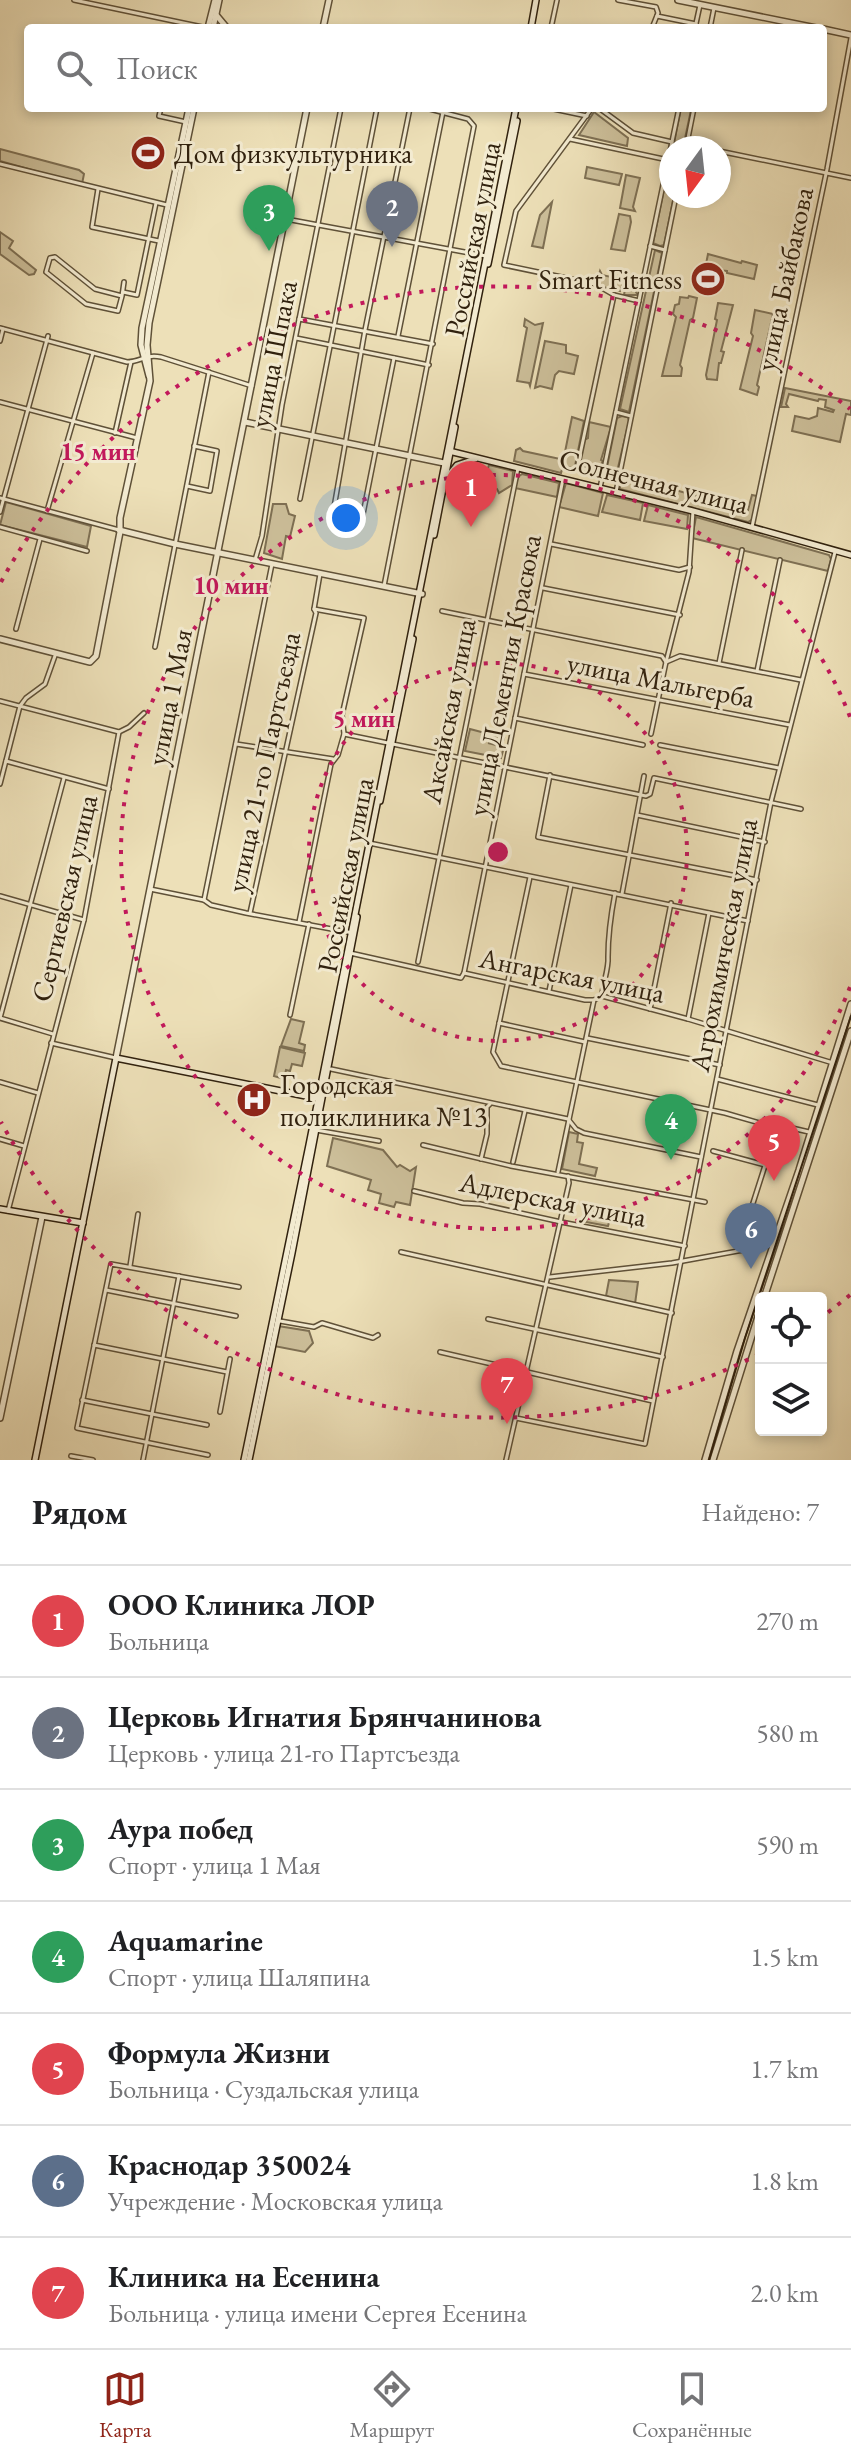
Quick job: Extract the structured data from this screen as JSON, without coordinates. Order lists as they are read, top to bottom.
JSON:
{
  "streets": {
    "street": [
      "Российская улица",
      "улица Байбакова",
      "улица Шпака",
      "Солнечная улица",
      "улица Дементия Красюка",
      "улица Мальгерба",
      "улица 1 Мая",
      "Аксайская улица",
      "улица 21-го Партсъезда",
      "Сергиевская улица",
      "Агрохимическая улица",
      "Ангарская улица",
      "Адлерская улица"
    ]
  },
  "crossings": [
    ["Российская улица", "Солнечная улица"],
    ["Российская улица", "Ангарская улица"],
    ["улица Байбакова", "Солнечная улица"],
    ["Солнечная улица", "улица Дементия Красюка"],
    ["Солнечная улица", "Аксайская улица"],
    ["Солнечная улица", "Агрохимическая улица"],
    ["улица Дементия Красюка", "улица Мальгерба"],
    ["улица Дементия Красюка", "Ангарская улица"],
    ["улица Мальгерба", "Агрохимическая улица"],
    ["Агрохимическая улица", "Ангарская улица"],
    ["Агрохимическая улица", "Адлерская улица"]
  ],
  "places": {
    "sports": ["Дом физкультурника", "Smart Fitness"],
    "hospital": ["Городская поликлиника №13"]
  },
  "north": "bottom",
  "page": {
    "search": "Поиск",
    "pins": [
      "2",
      "3",
      "1",
      "4",
      "5",
      "6",
      "7"
    ],
    "heading": ["Рядом", "Найдено: 7"],
    "list": [
      {
        "mark": "1",
        "name": "ООО Клиника ЛОР",
        "note": "Больница",
        "value": "270 m"
      },
      {
        "mark": "2",
        "name": "Церковь Игнатия Брянчанинова",
        "note": "Церковь · улица 21-го Партсъезда",
        "value": "580 m"
      },
      {
        "mark": "3",
        "name": "Аура побед",
        "note": "Спорт · улица 1 Мая",
        "value": "590 m"
      },
      {
        "mark": "4",
        "name": "Aquamarine",
        "note": "Спорт · улица Шаляпина",
        "value": "1.5 km"
      },
      {
        "mark": "5",
        "name": "Формула Жизни",
        "note": "Больница · Суздальская улица",
        "value": "1.7 km"
      },
      {
        "mark": "6",
        "name": "Краснодар 350024",
        "note": "Учреждение · Московская улица",
        "value": "1.8 km"
      },
      {
        "mark": "7",
        "name": "Клиника на Есенина",
        "note": "Больница · улица имени Сергея Есенина",
        "value": "2.0 km"
      }
    ],
    "nav": ["Карта", "Маршрут", "Сохранённые"]
  },
  "rings": ["15 мин", "10 мин", "5 мин"]
}
